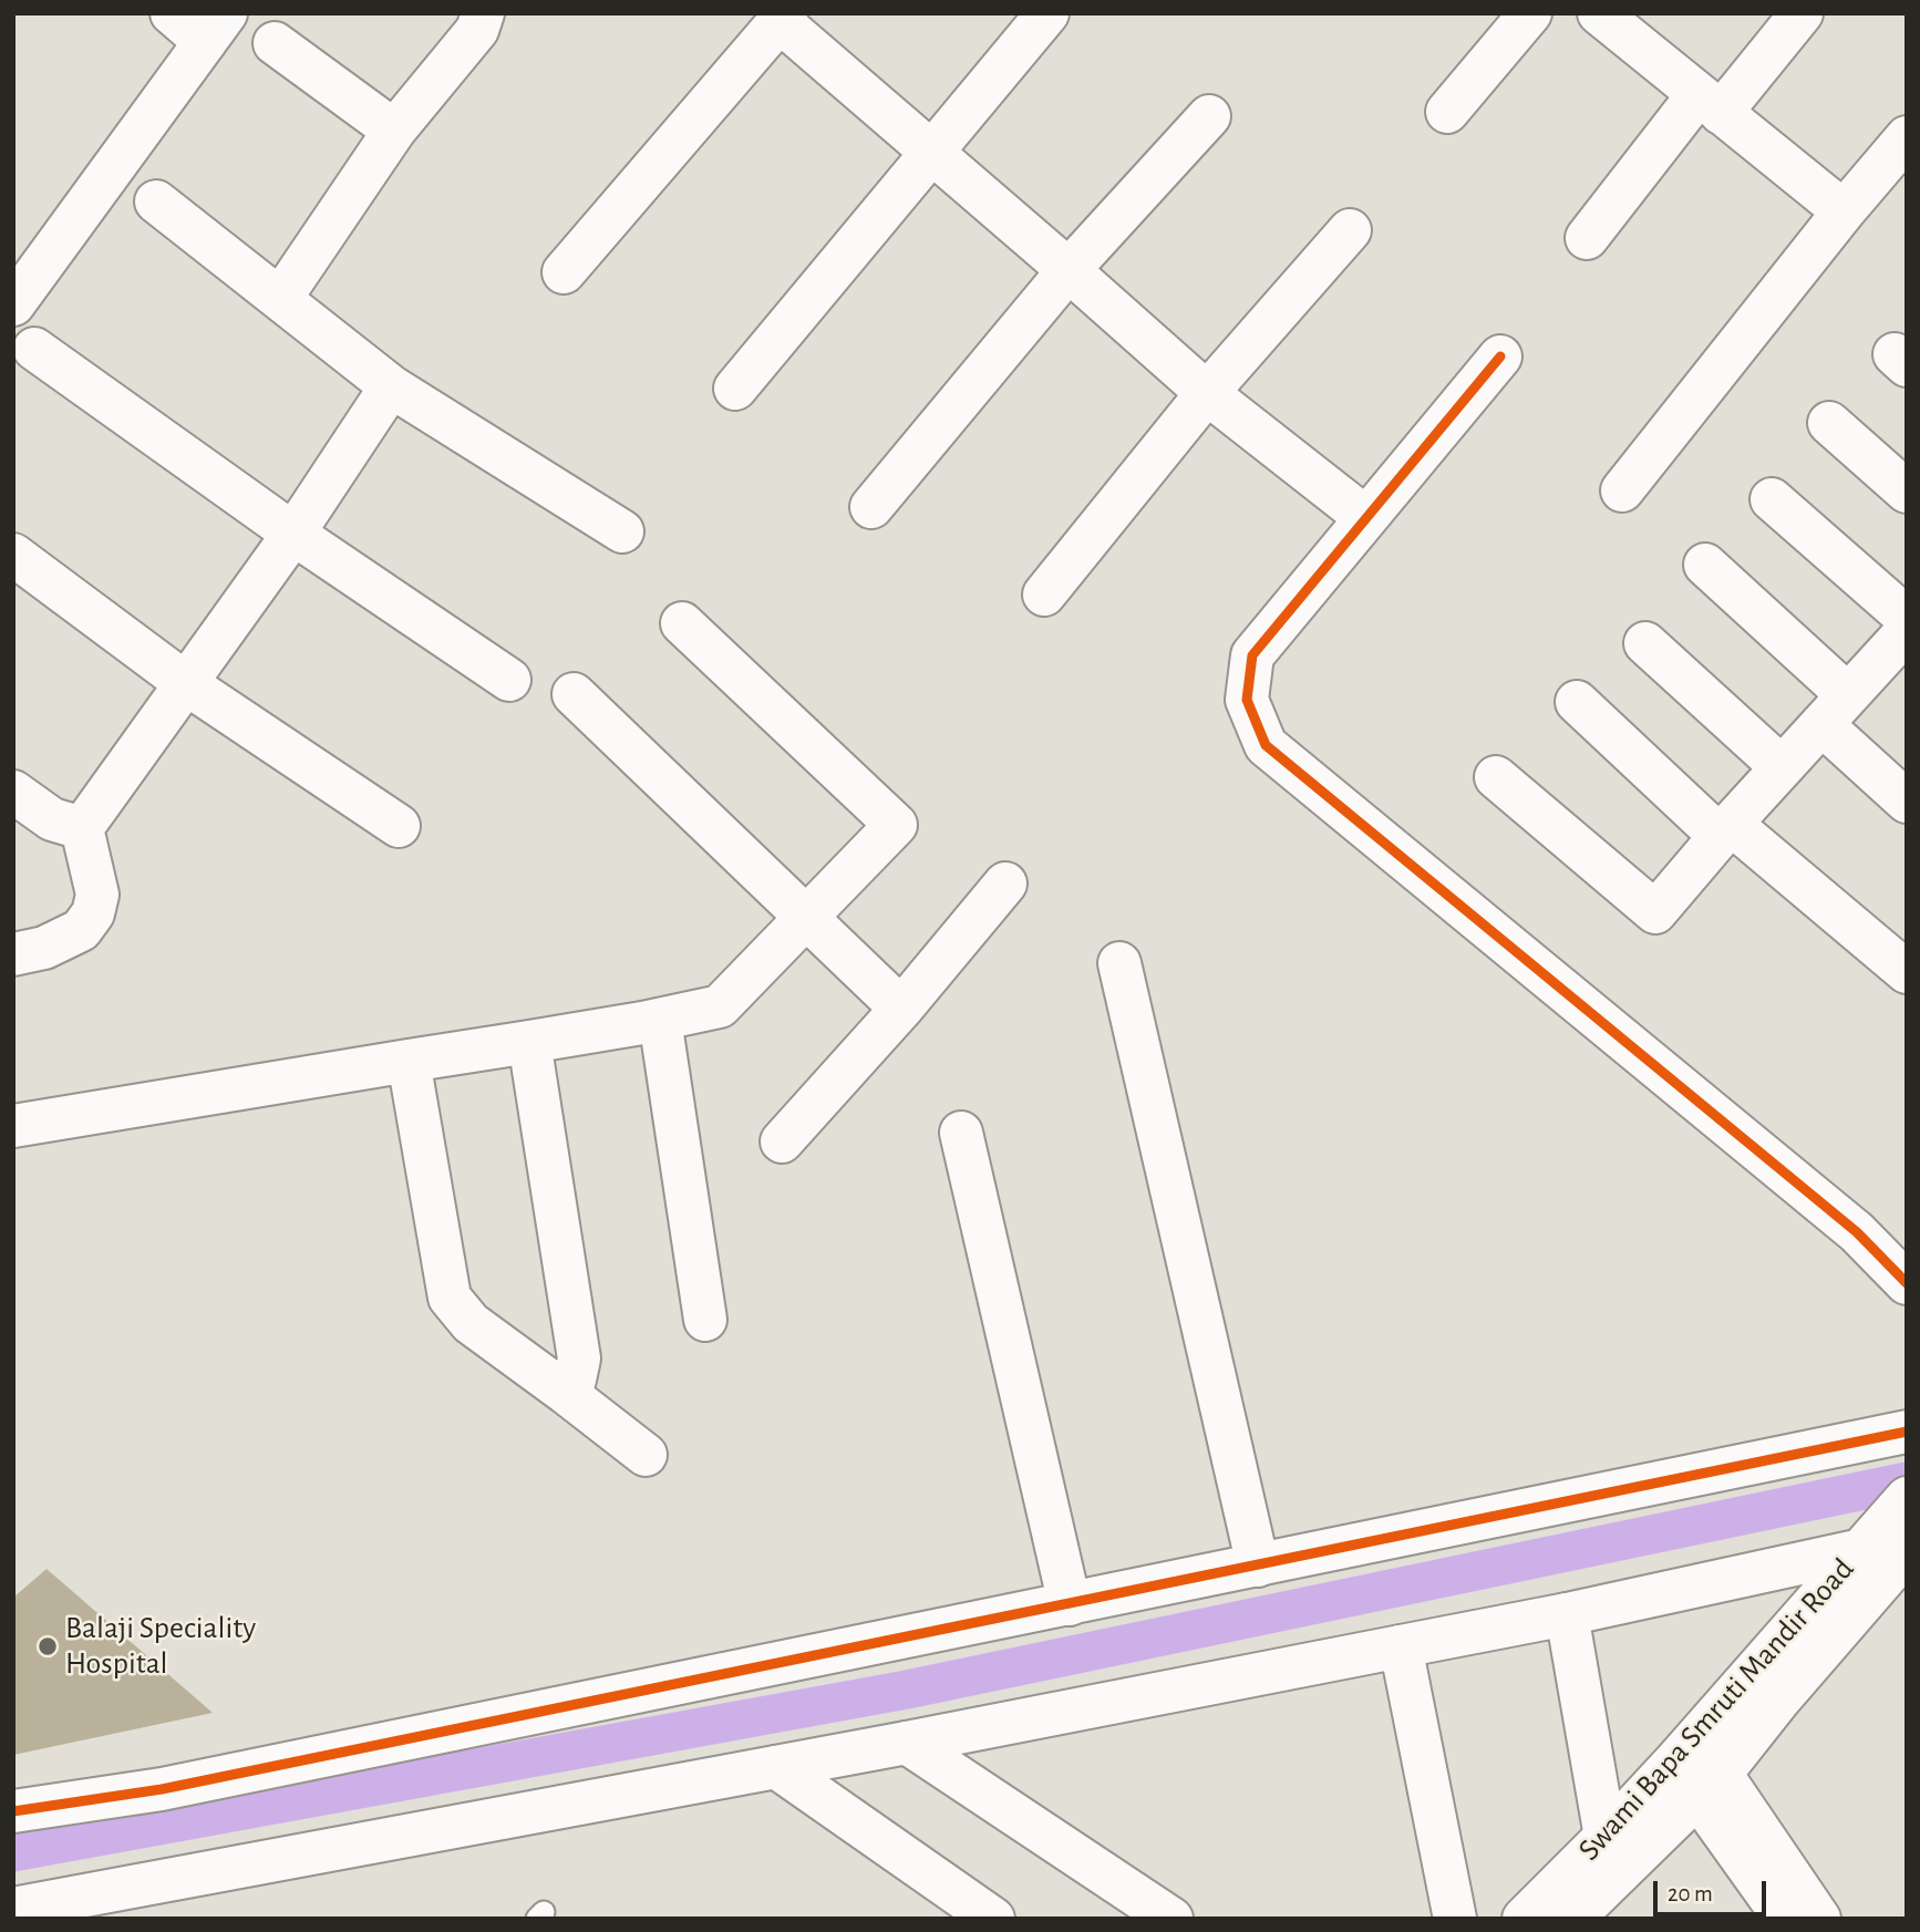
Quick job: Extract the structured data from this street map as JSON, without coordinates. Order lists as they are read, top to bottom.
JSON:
{
  "streets": {
    "street": ["Swami Bapa Smruti Mandir Road"]
  },
  "places": ["Balaji Speciality Hospital"],
  "scale_bar": "20 m"
}
